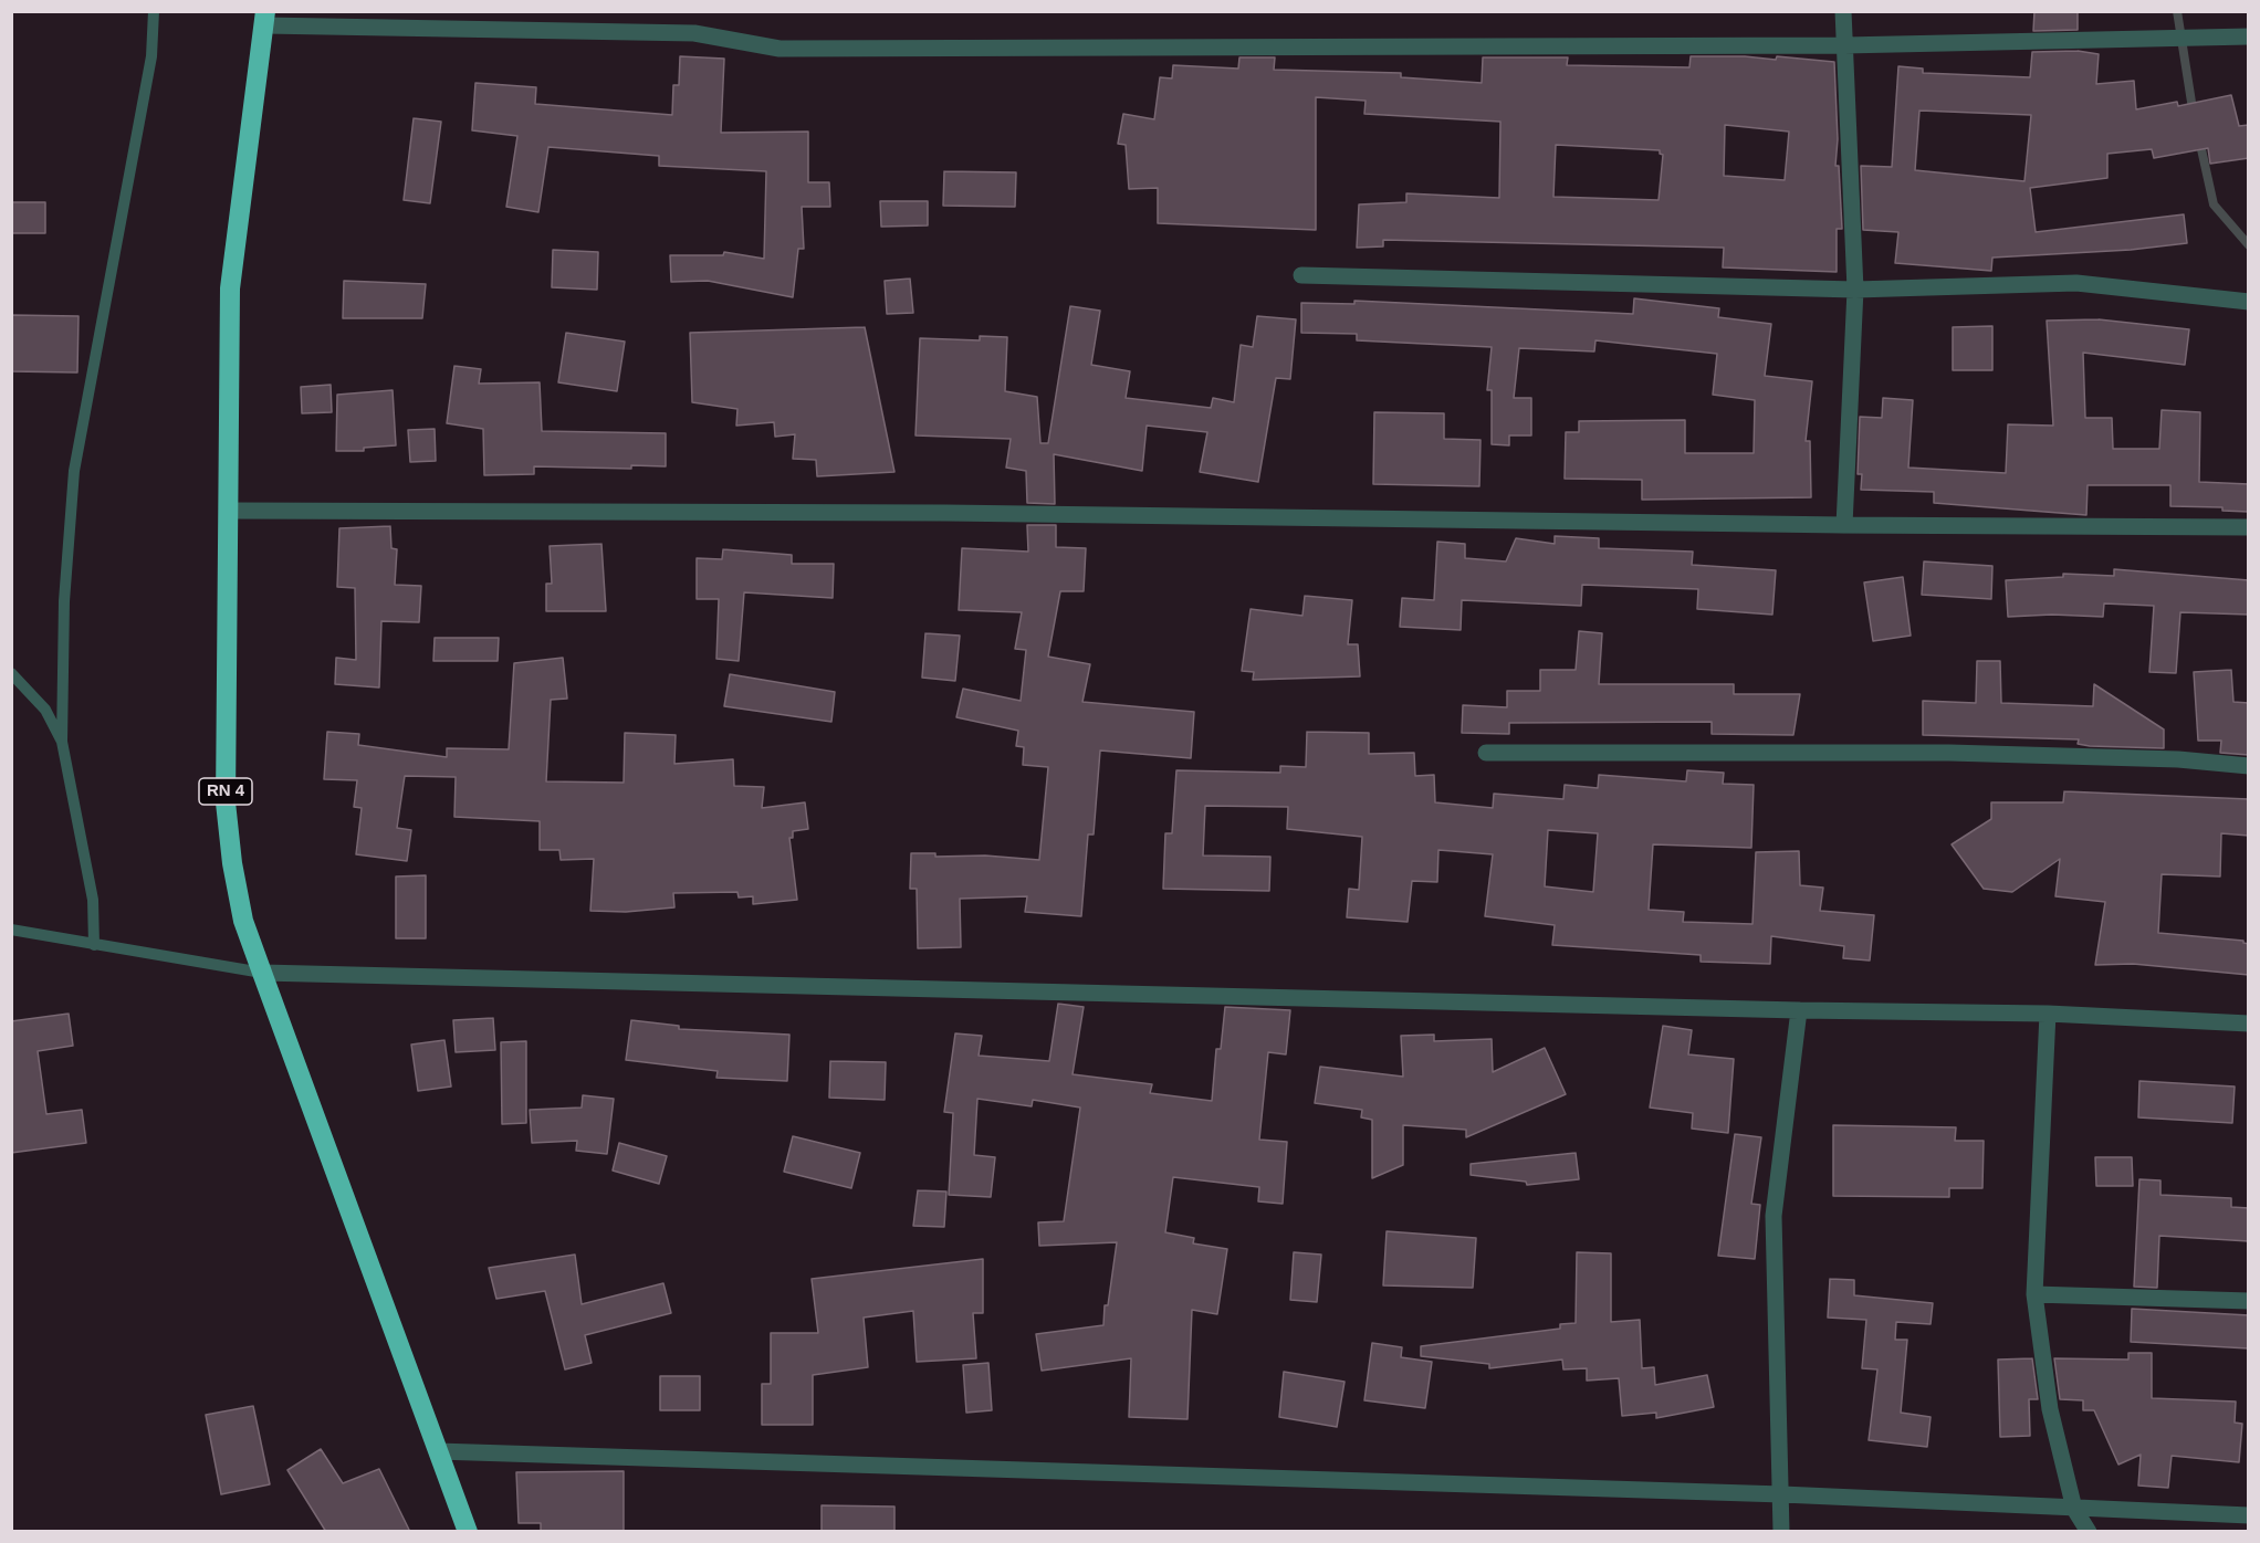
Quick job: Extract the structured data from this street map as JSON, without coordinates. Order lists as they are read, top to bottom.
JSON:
{
  "streets": {
    "highway": ["RN 4"]
  }
}
